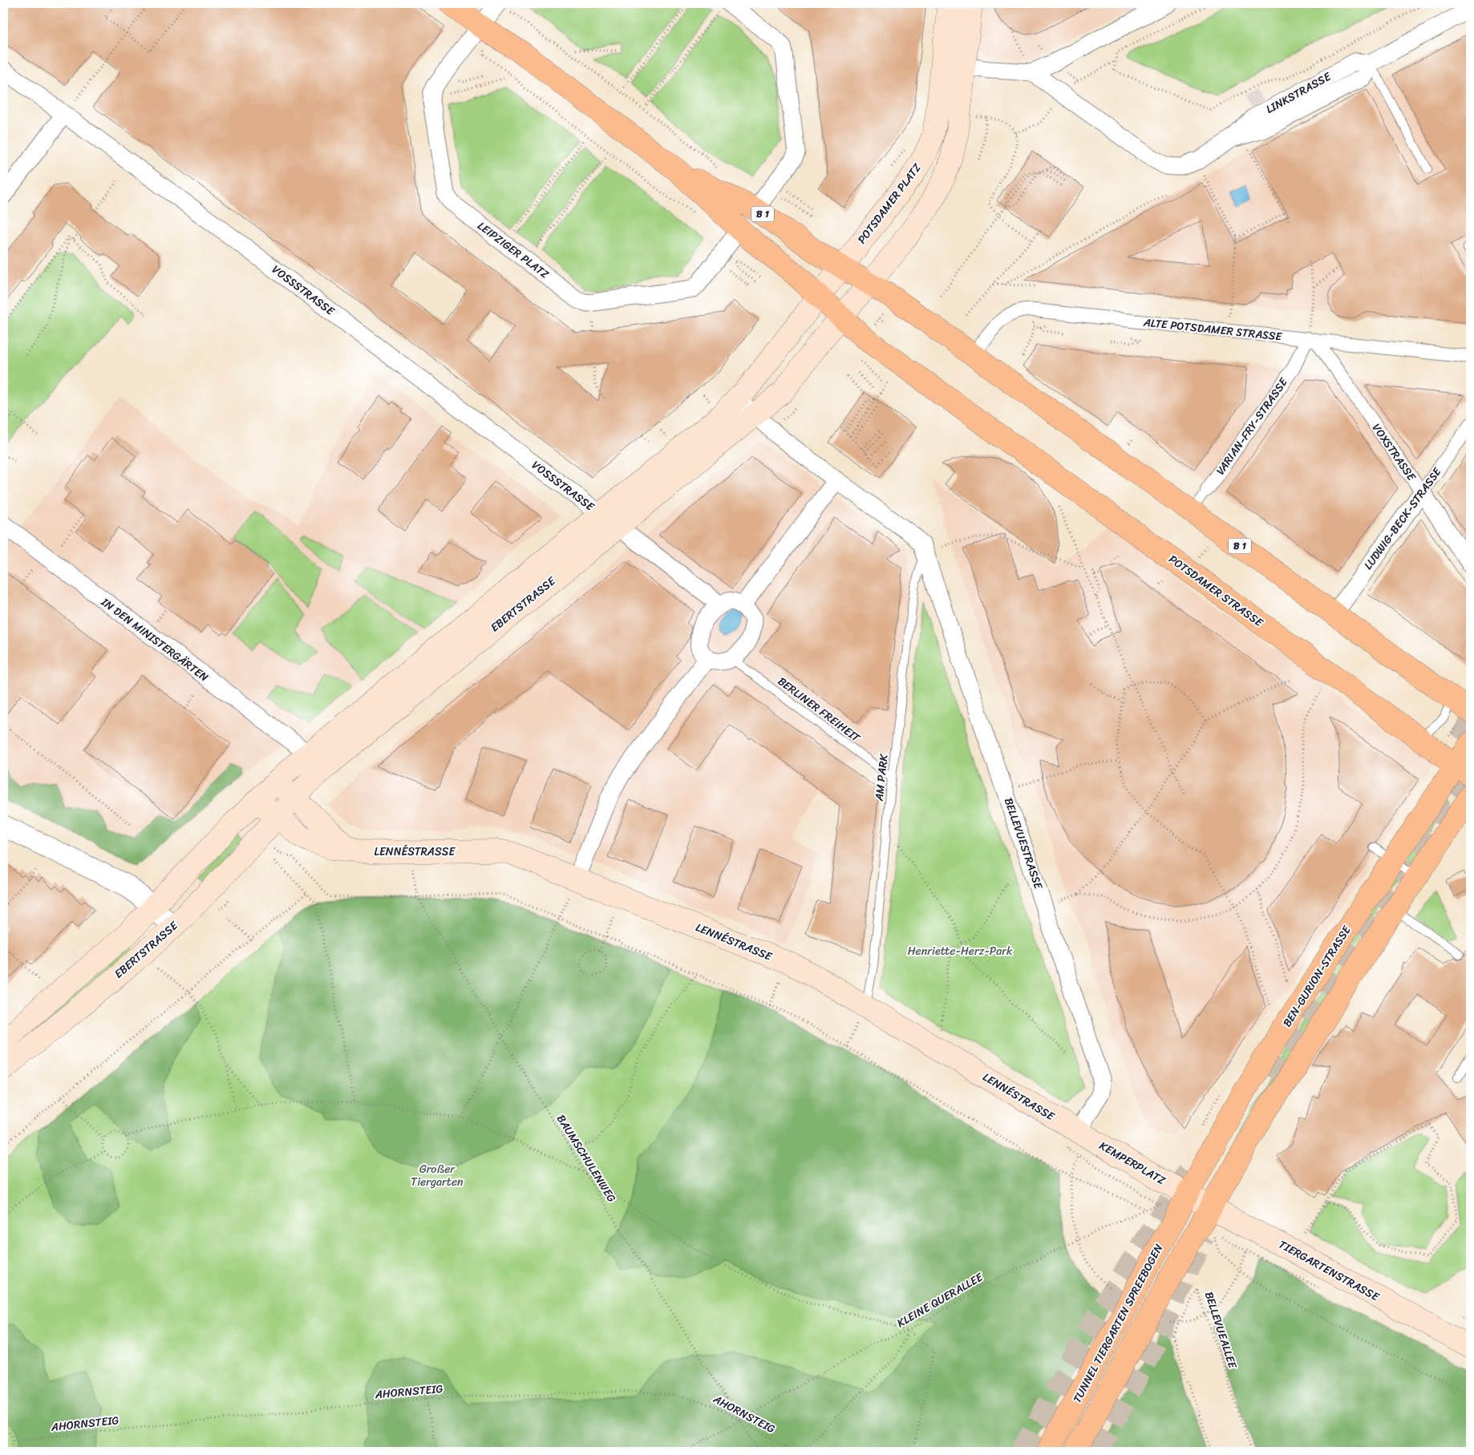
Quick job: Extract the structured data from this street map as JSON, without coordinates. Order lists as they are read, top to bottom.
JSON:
{
  "streets": {
    "main road": [
      "POTSDAMER PLATZ",
      "B 1",
      "POTSDAMER STRASSE",
      "EBERTSTRASSE",
      "LENNÉSTRASSE",
      "BEN-GURION-STRASSE",
      "KEMPERPLATZ",
      "TIERGARTENSTRASSE",
      "TUNNEL TIERGARTEN SPREEBOGEN"
    ],
    "street": [
      "LINKSTRASSE",
      "LEIPZIGER PLATZ",
      "VOSSSTRASSE",
      "ALTE POTSDAMER STRASSE",
      "VARIAN-FRY-STRASSE",
      "VOXSTRASSE",
      "LUDWIG-BECK-STRASSE",
      "IN DEN MINISTERGÄRTEN",
      "BELLEVUESTRASSE"
    ],
    "lane": ["BERLINER FREIHEIT", "AM PARK"],
    "path": [
      "BAUMSCHULENWEG",
      "KLEINE QUERALLEE",
      "BELLEVUEALLEE",
      "AHORNSTEIG"
    ]
  },
  "crossings": [
    ["POTSDAMER PLATZ", "B 1"],
    ["POTSDAMER PLATZ", "EBERTSTRASSE"],
    ["B 1", "LEIPZIGER PLATZ"],
    ["B 1", "ALTE POTSDAMER STRASSE"],
    ["B 1", "VARIAN-FRY-STRASSE"],
    ["B 1", "LUDWIG-BECK-STRASSE"],
    ["B 1", "POTSDAMER STRASSE"],
    ["VOSSSTRASSE", "EBERTSTRASSE"],
    ["VOSSSTRASSE", "BERLINER FREIHEIT"],
    ["ALTE POTSDAMER STRASSE", "VARIAN-FRY-STRASSE"],
    ["ALTE POTSDAMER STRASSE", "VOXSTRASSE"],
    ["VARIAN-FRY-STRASSE", "VOXSTRASSE"],
    ["VOXSTRASSE", "LUDWIG-BECK-STRASSE"],
    ["POTSDAMER STRASSE", "BEN-GURION-STRASSE"],
    ["EBERTSTRASSE", "IN DEN MINISTERGÄRTEN"],
    ["EBERTSTRASSE", "LENNÉSTRASSE"],
    ["BERLINER FREIHEIT", "AM PARK"],
    ["AM PARK", "BELLEVUESTRASSE"],
    ["AM PARK", "LENNÉSTRASSE"],
    ["BELLEVUESTRASSE", "LENNÉSTRASSE"],
    ["BELLEVUESTRASSE", "KEMPERPLATZ"],
    ["LENNÉSTRASSE", "KEMPERPLATZ"],
    ["BEN-GURION-STRASSE", "KEMPERPLATZ"],
    ["BEN-GURION-STRASSE", "TIERGARTENSTRASSE"],
    ["BEN-GURION-STRASSE", "TUNNEL TIERGARTEN SPREEBOGEN"],
    ["BAUMSCHULENWEG", "KLEINE QUERALLEE"],
    ["BAUMSCHULENWEG", "AHORNSTEIG"],
    ["KEMPERPLATZ", "TIERGARTENSTRASSE"],
    ["KEMPERPLATZ", "TUNNEL TIERGARTEN SPREEBOGEN"],
    ["TIERGARTENSTRASSE", "TUNNEL TIERGARTEN SPREEBOGEN"],
    ["KLEINE QUERALLEE", "AHORNSTEIG"]
  ],
  "parks": ["Henriette-Herz-Park", "Großer Tiergarten"]
}
